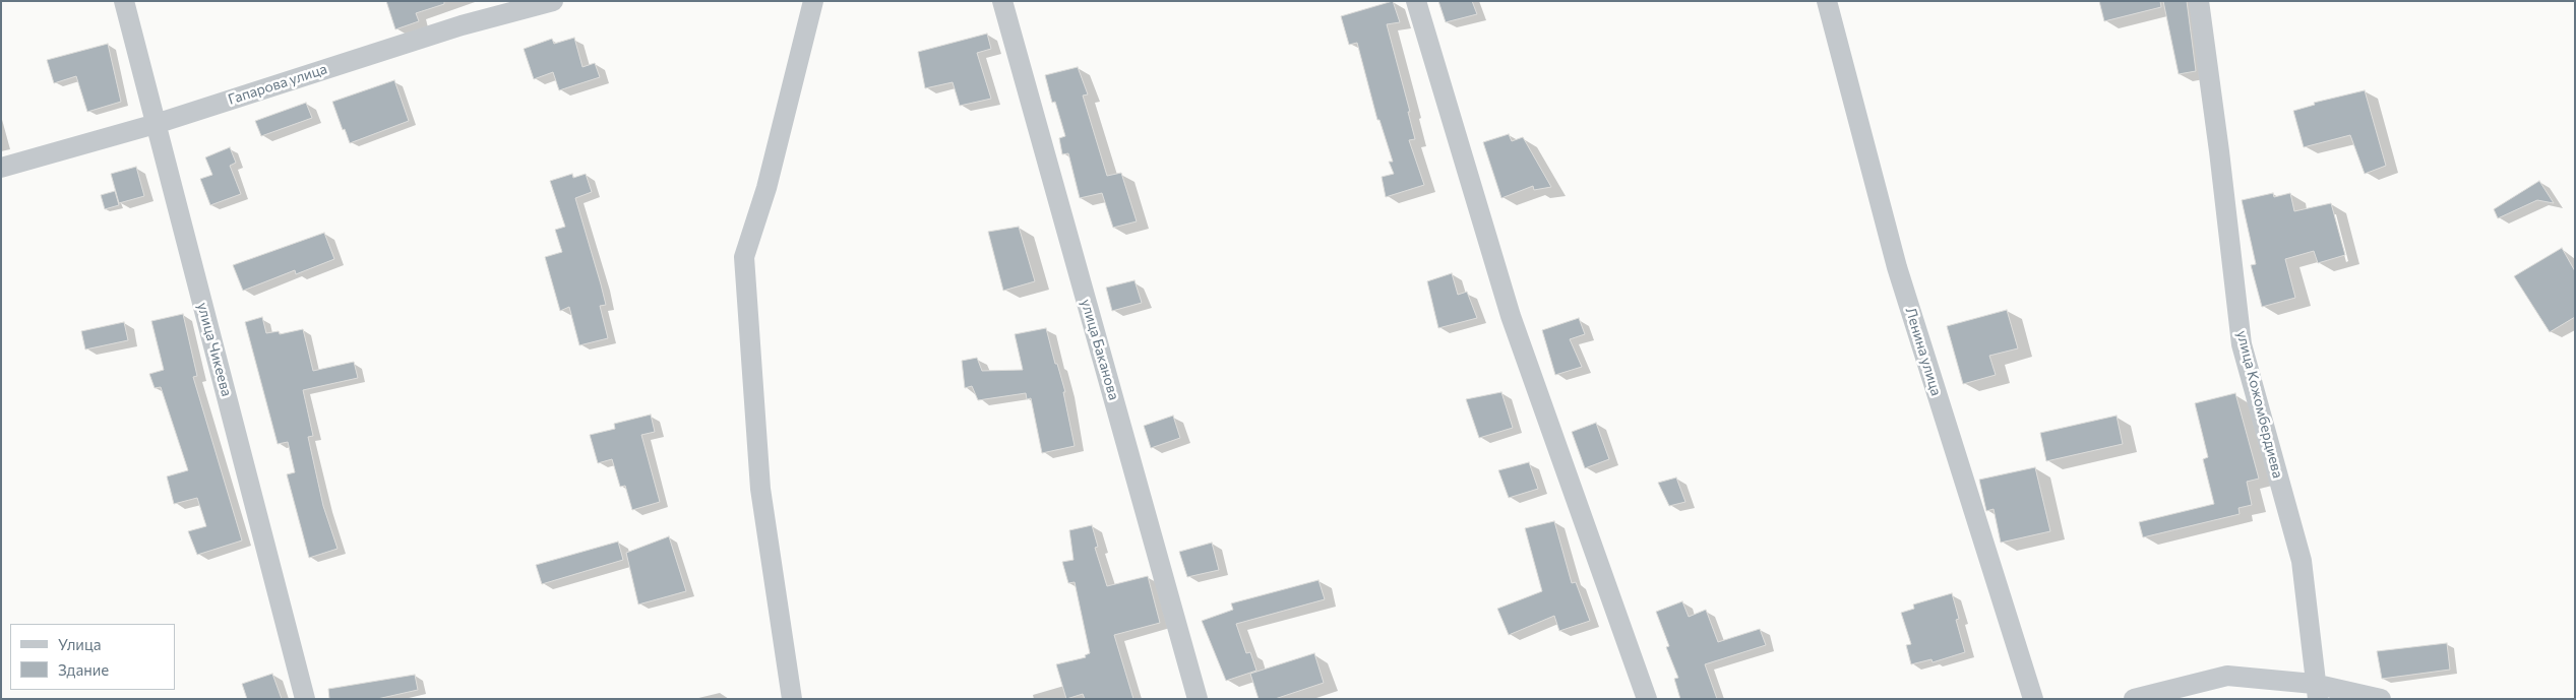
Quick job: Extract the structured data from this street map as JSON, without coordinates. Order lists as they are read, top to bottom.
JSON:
{
  "streets": {
    "street": [
      "Гапарова улица",
      "улица Чикеева",
      "улица Баканова",
      "Ленина улица",
      "улица Кожомбердиева"
    ]
  },
  "crossings": [
    ["Гапарова улица", "улица Чикеева"]
  ],
  "legend": ["Улица", "Здание"]
}
